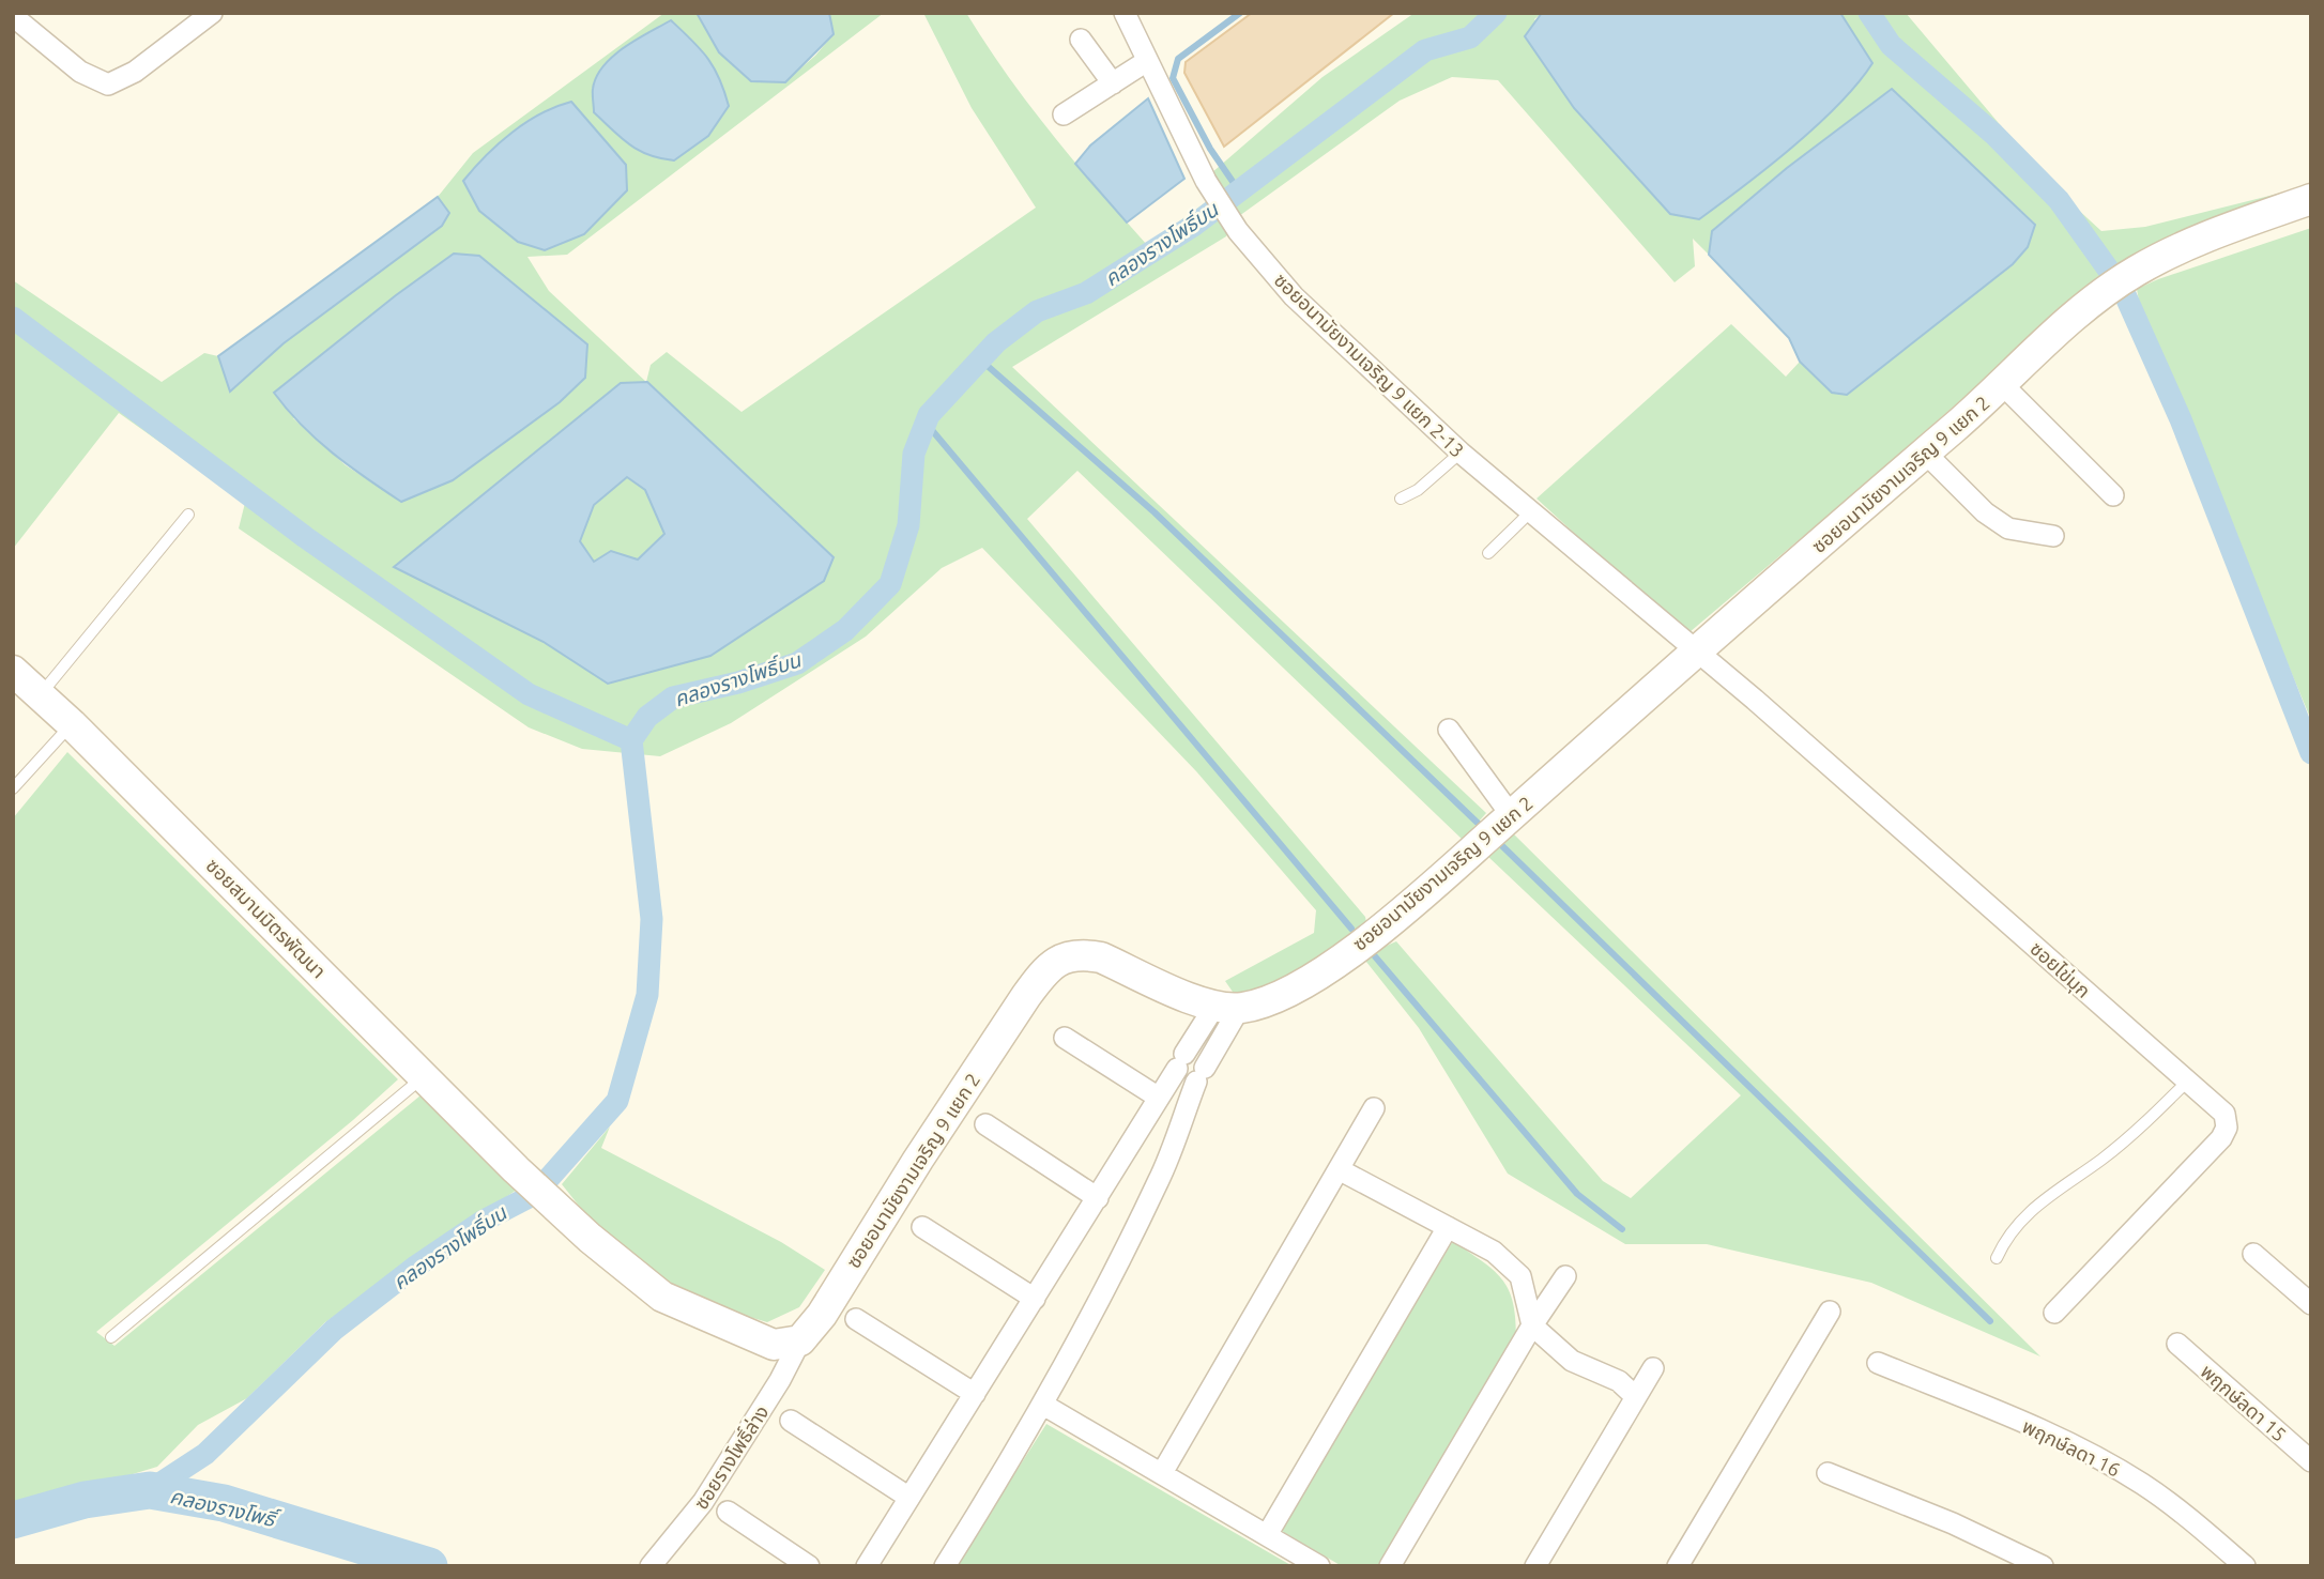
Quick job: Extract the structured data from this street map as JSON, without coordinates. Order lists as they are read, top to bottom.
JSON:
{
  "streets": {
    "street": [
      "ซอยอนามัยงามเจริญ 9 แยก 2-13",
      "ซอยอนามัยงามเจริญ 9 แยก 2",
      "ซอยสมานมิตรพัฒนา",
      "ซอยไข่มุก",
      "พฤกษ์ลดา 15",
      "พฤกษ์ลดา 16",
      "ซอยรางโพธิ์ล่าง"
    ]
  },
  "crossings": [
    ["ซอยอนามัยงามเจริญ 9 แยก 2-13", "ซอยอนามัยงามเจริญ 9 แยก 2"],
    ["ซอยอนามัยงามเจริญ 9 แยก 2-13", "ซอยไข่มุก"],
    ["ซอยอนามัยงามเจริญ 9 แยก 2", "ซอยสมานมิตรพัฒนา"],
    ["ซอยอนามัยงามเจริญ 9 แยก 2", "ซอยไข่มุก"],
    ["ซอยอนามัยงามเจริญ 9 แยก 2", "ซอยรางโพธิ์ล่าง"],
    ["ซอยสมานมิตรพัฒนา", "ซอยรางโพธิ์ล่าง"]
  ],
  "water": ["คลองรางโพธิ์บน", "คลองรางโพธิ์"]
}
